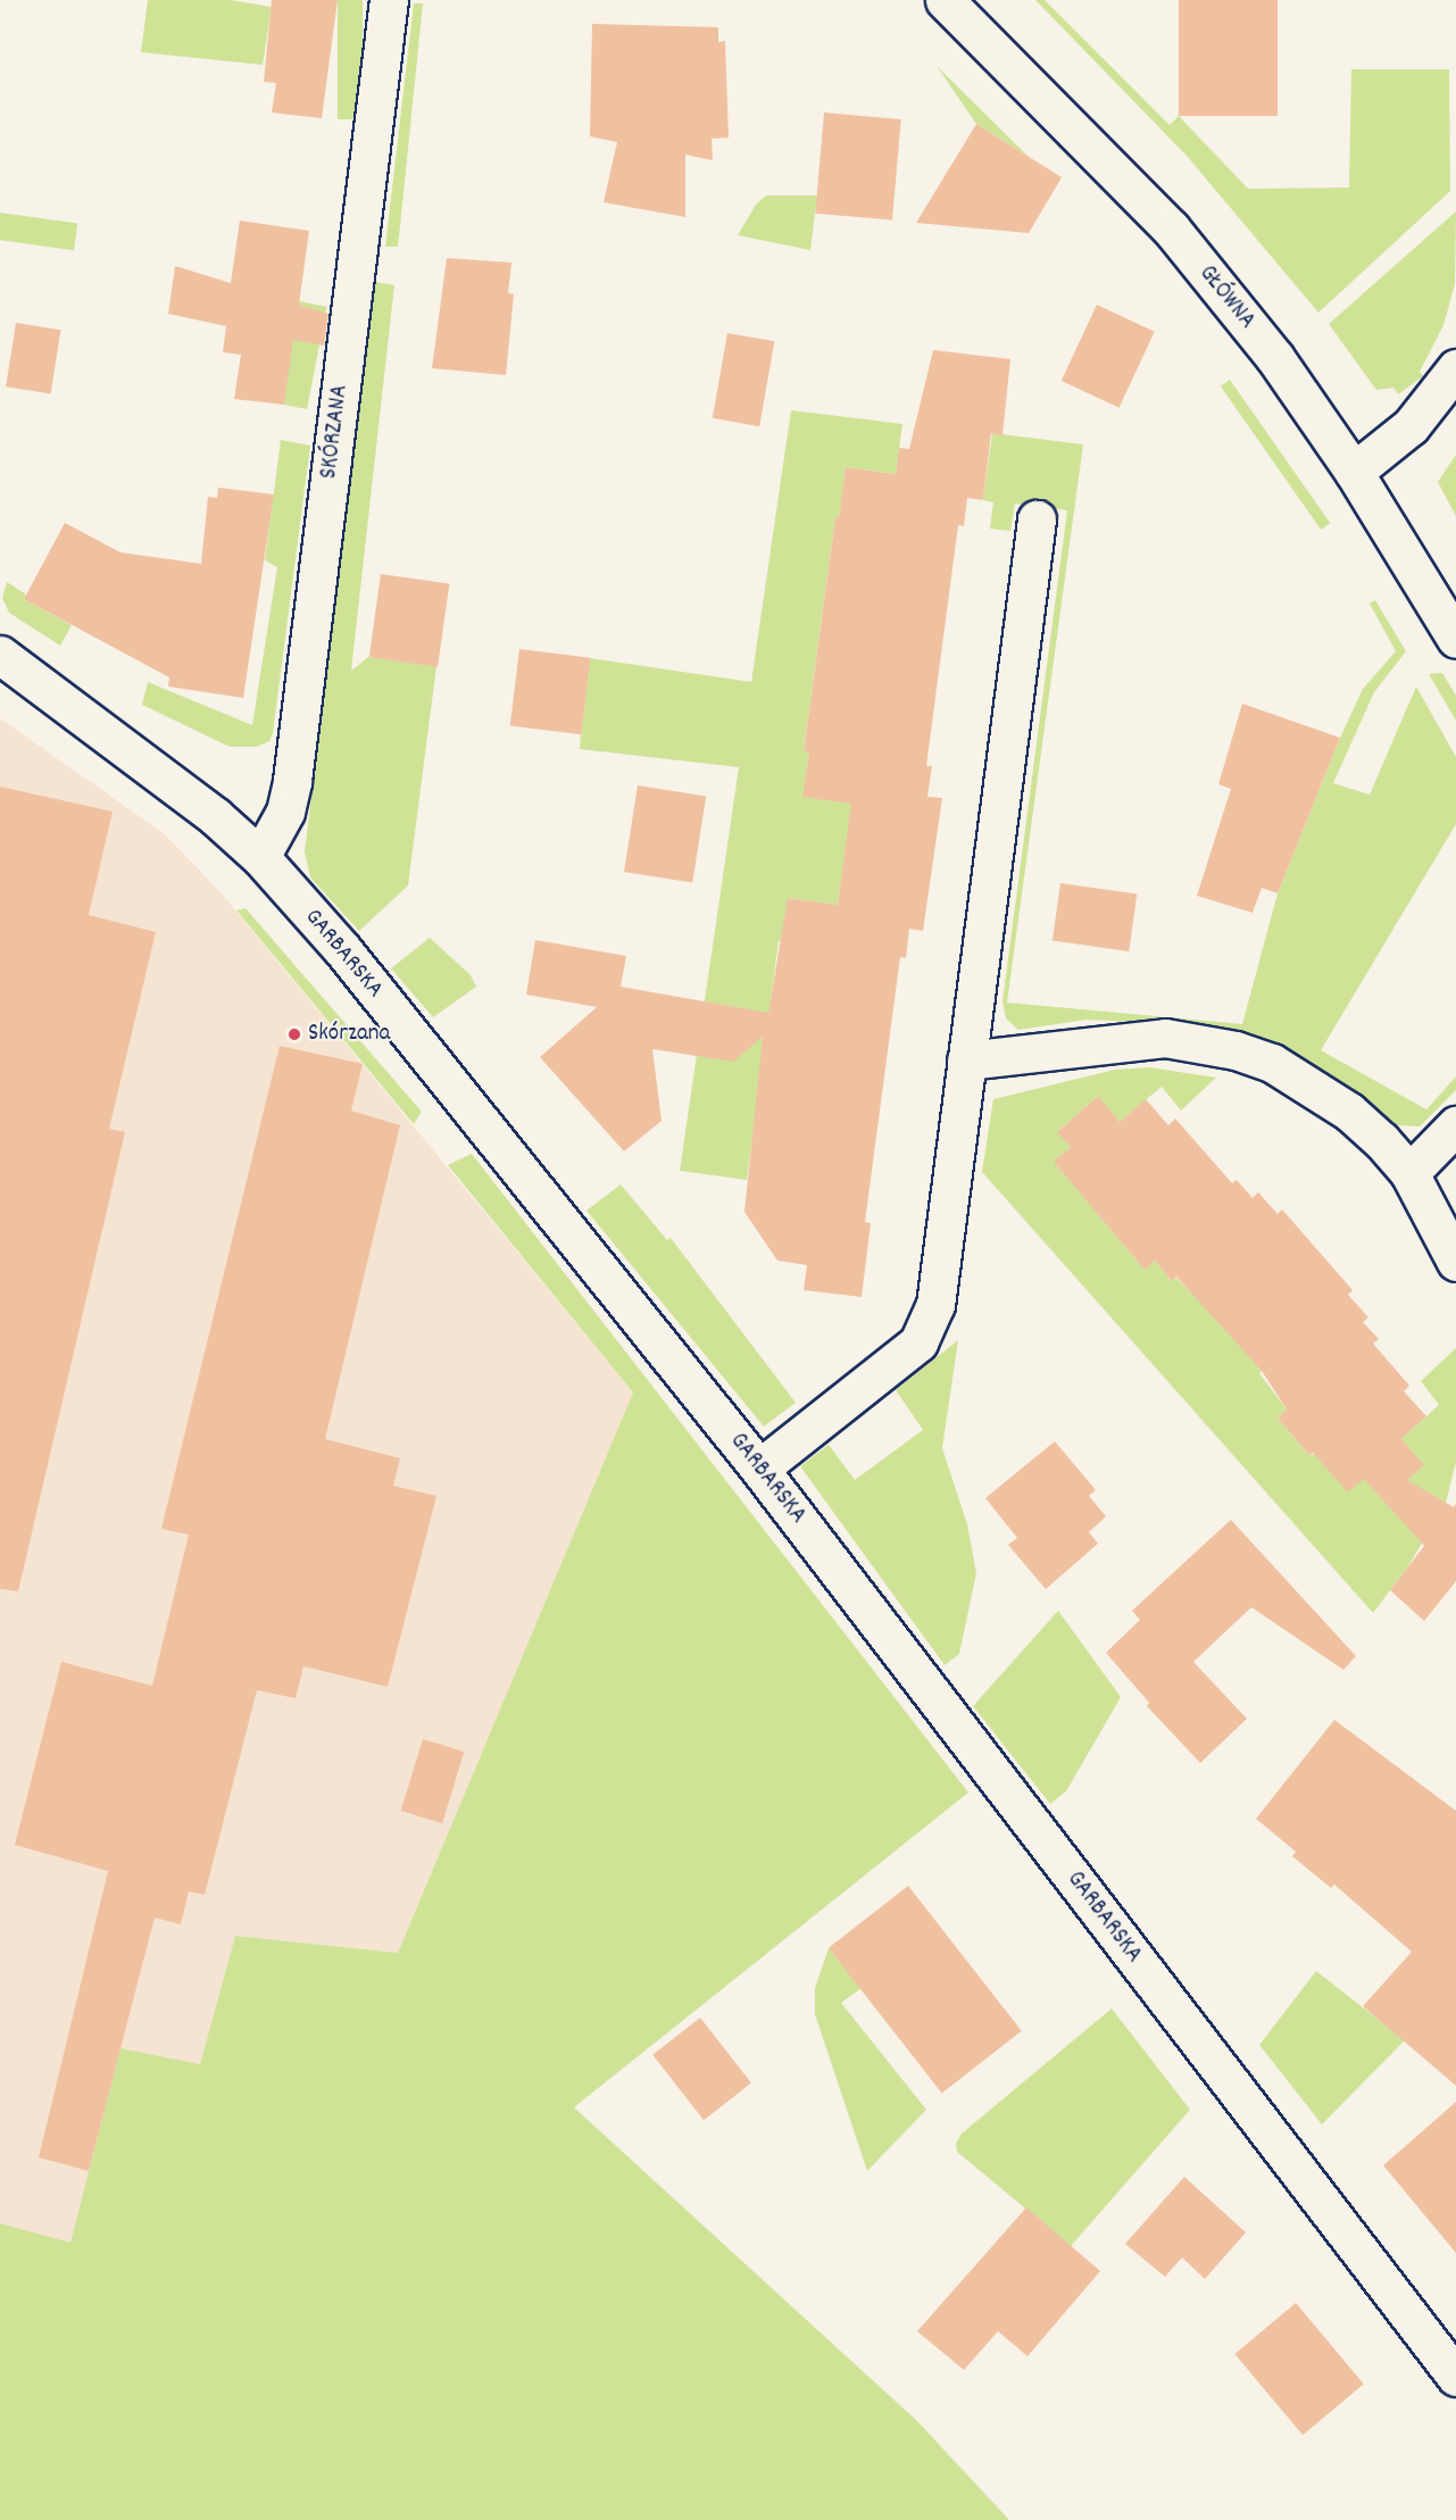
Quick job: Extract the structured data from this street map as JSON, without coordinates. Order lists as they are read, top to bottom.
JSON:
{
  "streets": {
    "street": ["GŁÓWNA", "SKÓRZANA", "GARBARSKA"]
  },
  "crossings": [
    ["SKÓRZANA", "GARBARSKA"]
  ],
  "places": ["Skórzana"]
}
